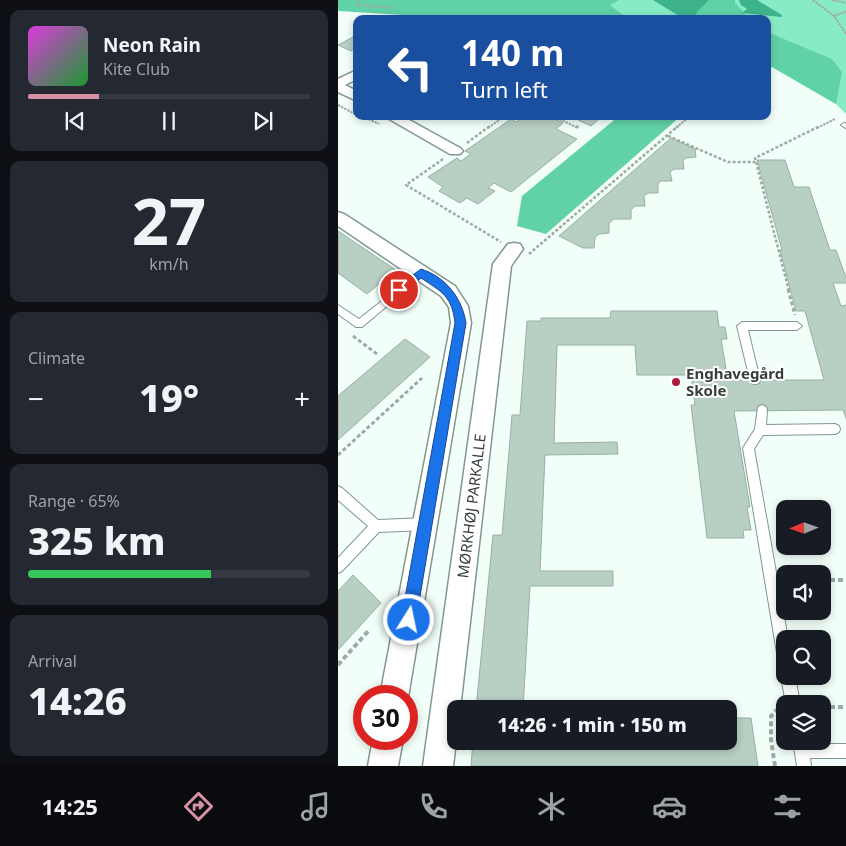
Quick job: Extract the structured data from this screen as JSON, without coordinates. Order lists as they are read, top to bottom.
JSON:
{
  "streets": {
    "street": ["MØRKHØJ PARKALLE"]
  },
  "places": ["Enghavegård Skole"],
  "north": "left",
  "page": {
    "turn": ["140 m", "Turn left"],
    "song": ["Neon Rain", "Kite Club"],
    "tile": [
      ["27", "km/h"],
      "Climate",
      ["Range · 65%", "325 km"],
      ["Arrival", "14:26"]
    ],
    "heat": ["−", "19°", "+"],
    "limit": "30",
    "trip": "14:26 · 1 min · 150 m",
    "tabs": "14:25"
  }
}
